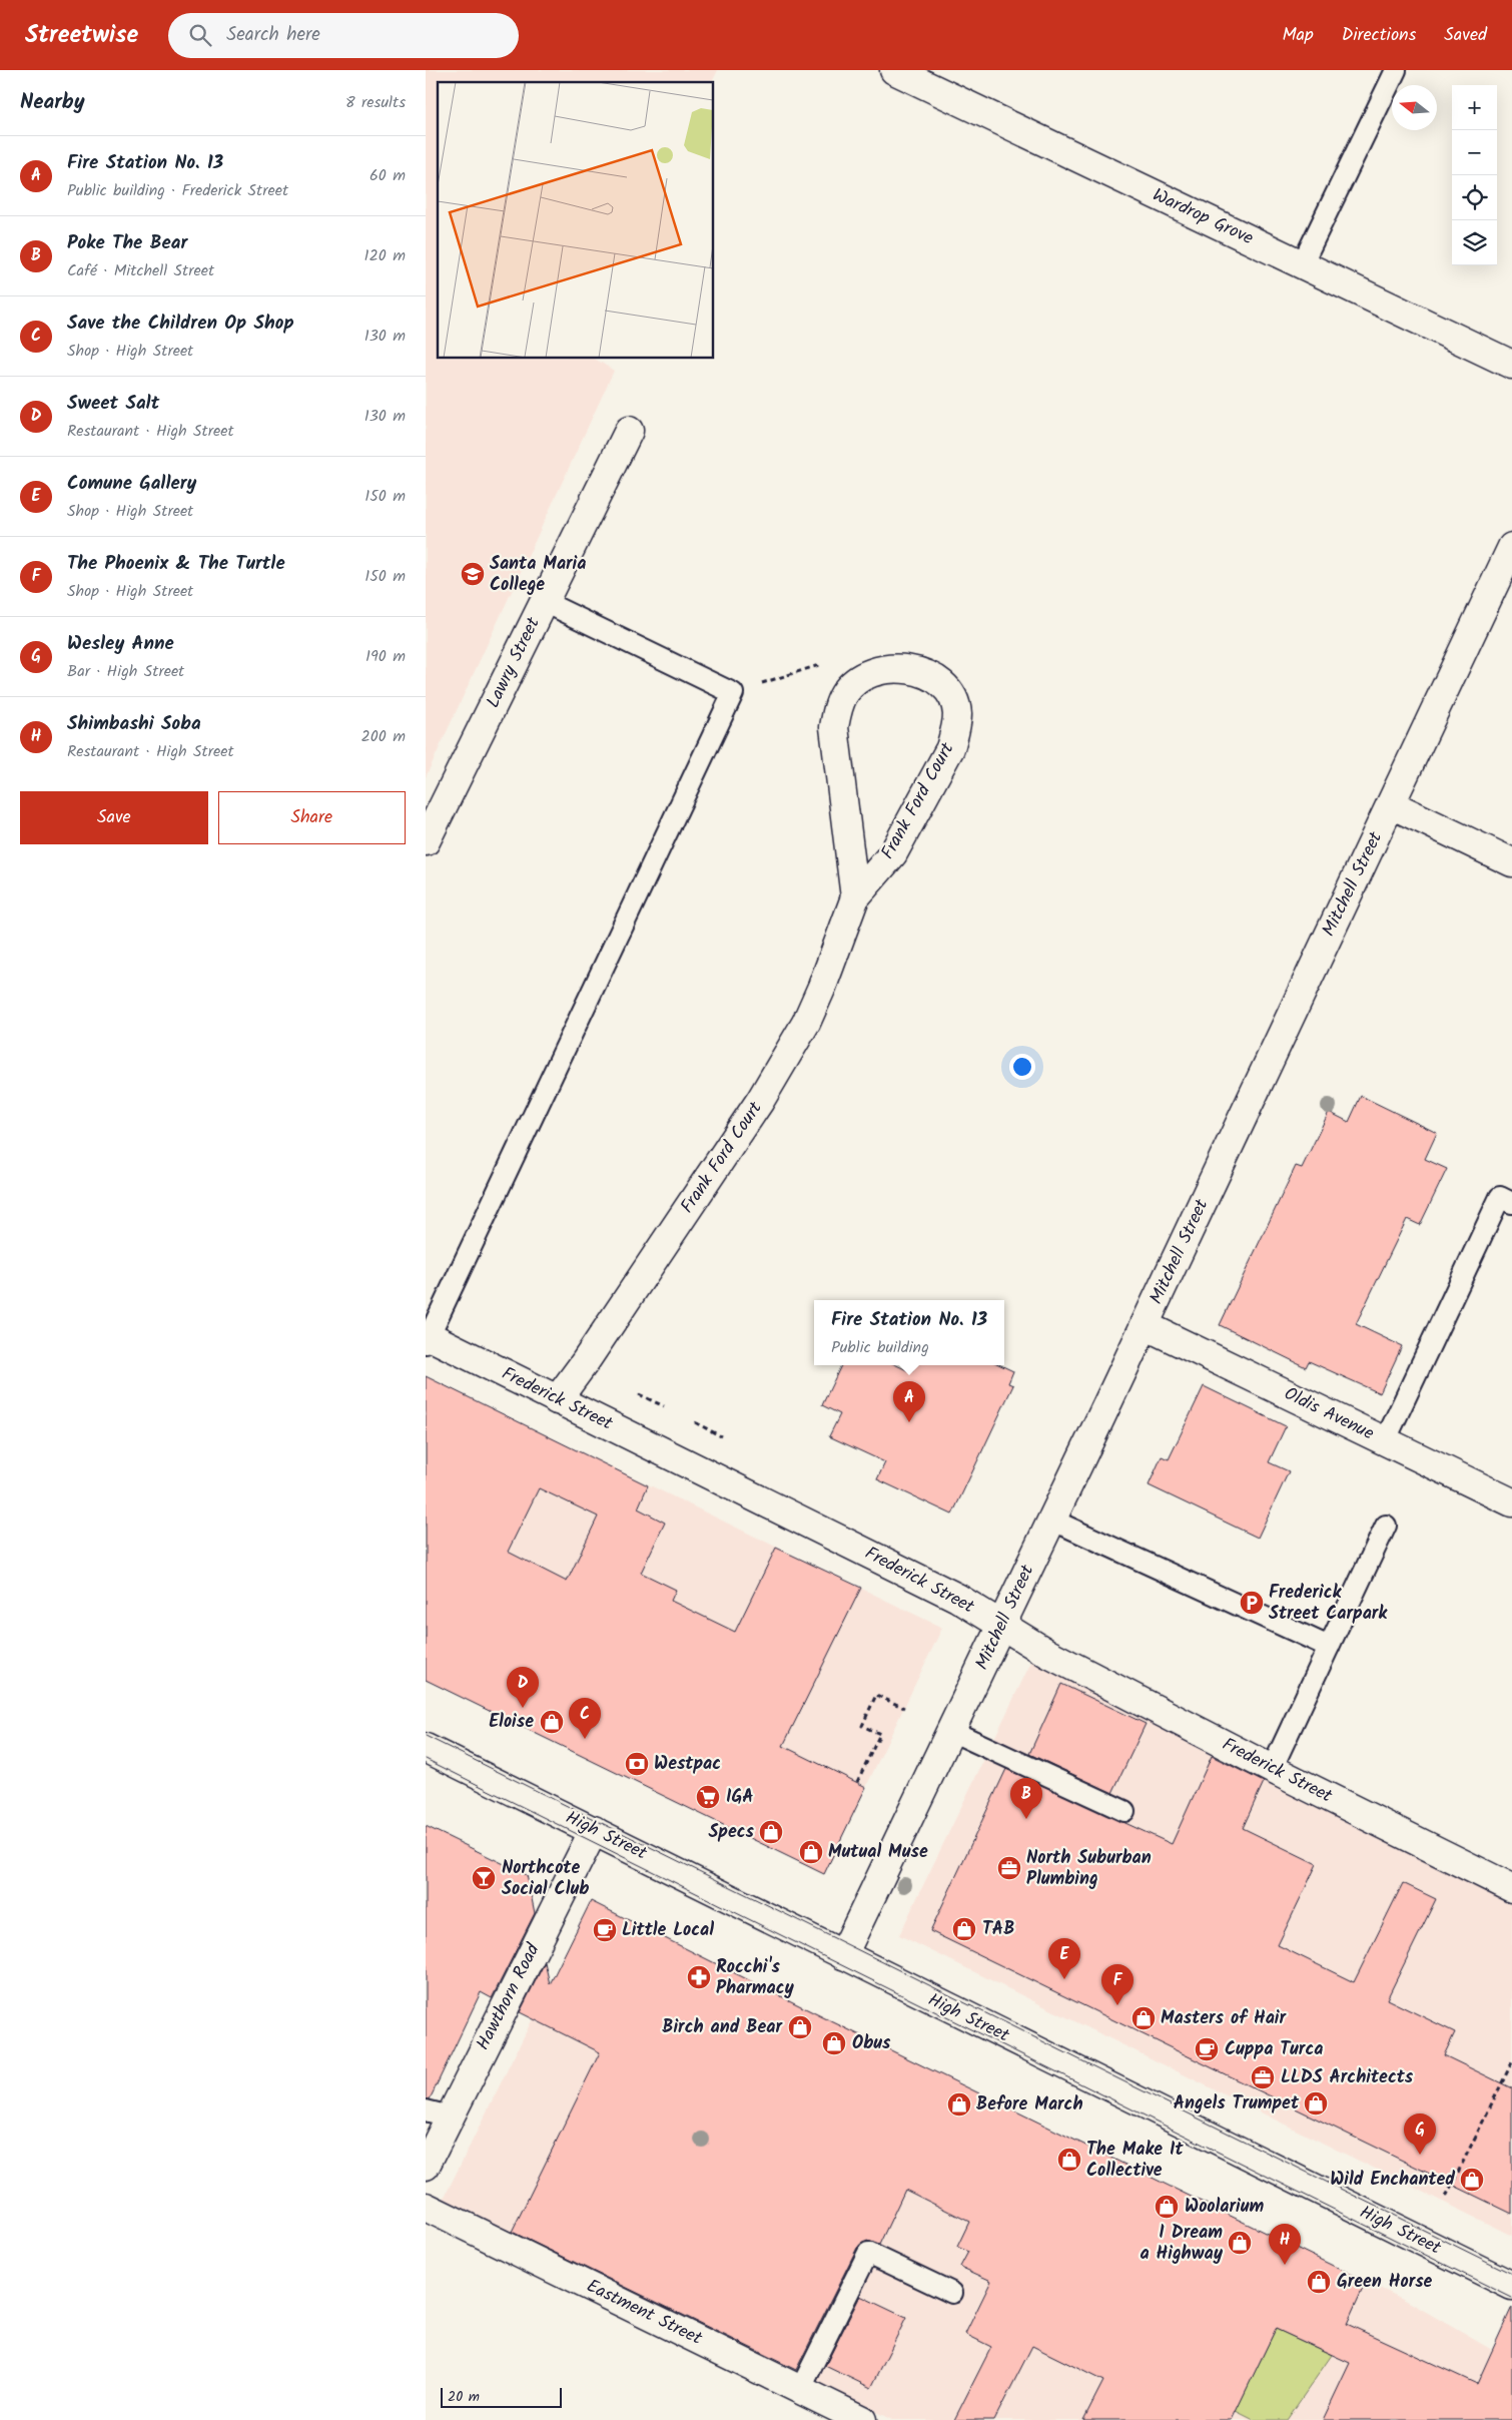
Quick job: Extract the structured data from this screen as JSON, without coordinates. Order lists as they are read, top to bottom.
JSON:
{
  "streets": {
    "street": [
      "Wardrop Grove",
      "Lawry Street",
      "Frank Ford Court",
      "Mitchell Street",
      "Frederick Street",
      "Oldis Avenue",
      "High Street",
      "Hawthorn Road",
      "Eastment Street"
    ]
  },
  "crossings": [
    ["Frank Ford Court", "Frederick Street"],
    ["Mitchell Street", "Frederick Street"],
    ["Mitchell Street", "Oldis Avenue"],
    ["Mitchell Street", "High Street"],
    ["High Street", "Hawthorn Road"]
  ],
  "places": {
    "school or university": ["Santa Maria College"],
    "parking": ["Frederick Street Carpark"],
    "shop": [
      "Eloise",
      "Specs",
      "Mutual Muse",
      "TAB",
      "Masters of Hair",
      "Birch and Bear",
      "Obus",
      "Angels Trumpet",
      "Before March",
      "The Make It Collective",
      "Wild Enchanted",
      "Woolarium",
      "I Dream a Highway",
      "Green Horse"
    ],
    "bank": ["Westpac"],
    "supermarket": ["IGA"],
    "office": ["North Suburban Plumbing", "LLDS Architects"],
    "bar": ["Northcote Social Club"],
    "cafe": ["Little Local", "Cuppa Turca"],
    "pharmacy": ["Rocchi's Pharmacy"]
  },
  "scale_bar": "20 m",
  "north": "left",
  "page": {
    "header": "Streetwise",
    "search": "Search here",
    "nav": ["Map", "Directions", "Saved"],
    "heading": ["Nearby", "8 results"],
    "map_buttons": ["+", "−"],
    "list": [
      {
        "mark": "A",
        "name": "Fire Station No. 13",
        "note": "Public building · Frederick Street",
        "value": "60 m"
      },
      {
        "mark": "B",
        "name": "Poke The Bear",
        "note": "Café · Mitchell Street",
        "value": "120 m"
      },
      {
        "mark": "C",
        "name": "Save the Children Op Shop",
        "note": "Shop · High Street",
        "value": "130 m"
      },
      {
        "mark": "D",
        "name": "Sweet Salt",
        "note": "Restaurant · High Street",
        "value": "130 m"
      },
      {
        "mark": "E",
        "name": "Comune Gallery",
        "note": "Shop · High Street",
        "value": "150 m"
      },
      {
        "mark": "F",
        "name": "The Phoenix & The Turtle",
        "note": "Shop · High Street",
        "value": "150 m"
      },
      {
        "mark": "G",
        "name": "Wesley Anne",
        "note": "Bar · High Street",
        "value": "190 m"
      },
      {
        "mark": "H",
        "name": "Shimbashi Soba",
        "note": "Restaurant · High Street",
        "value": "200 m"
      }
    ],
    "buttons": ["Save", "Share"],
    "popup": ["Fire Station No. 13", "Public building"],
    "pins": [
      "A",
      "D",
      "C",
      "B",
      "E",
      "F",
      "G",
      "H"
    ],
    "scale": "20 m"
  }
}
